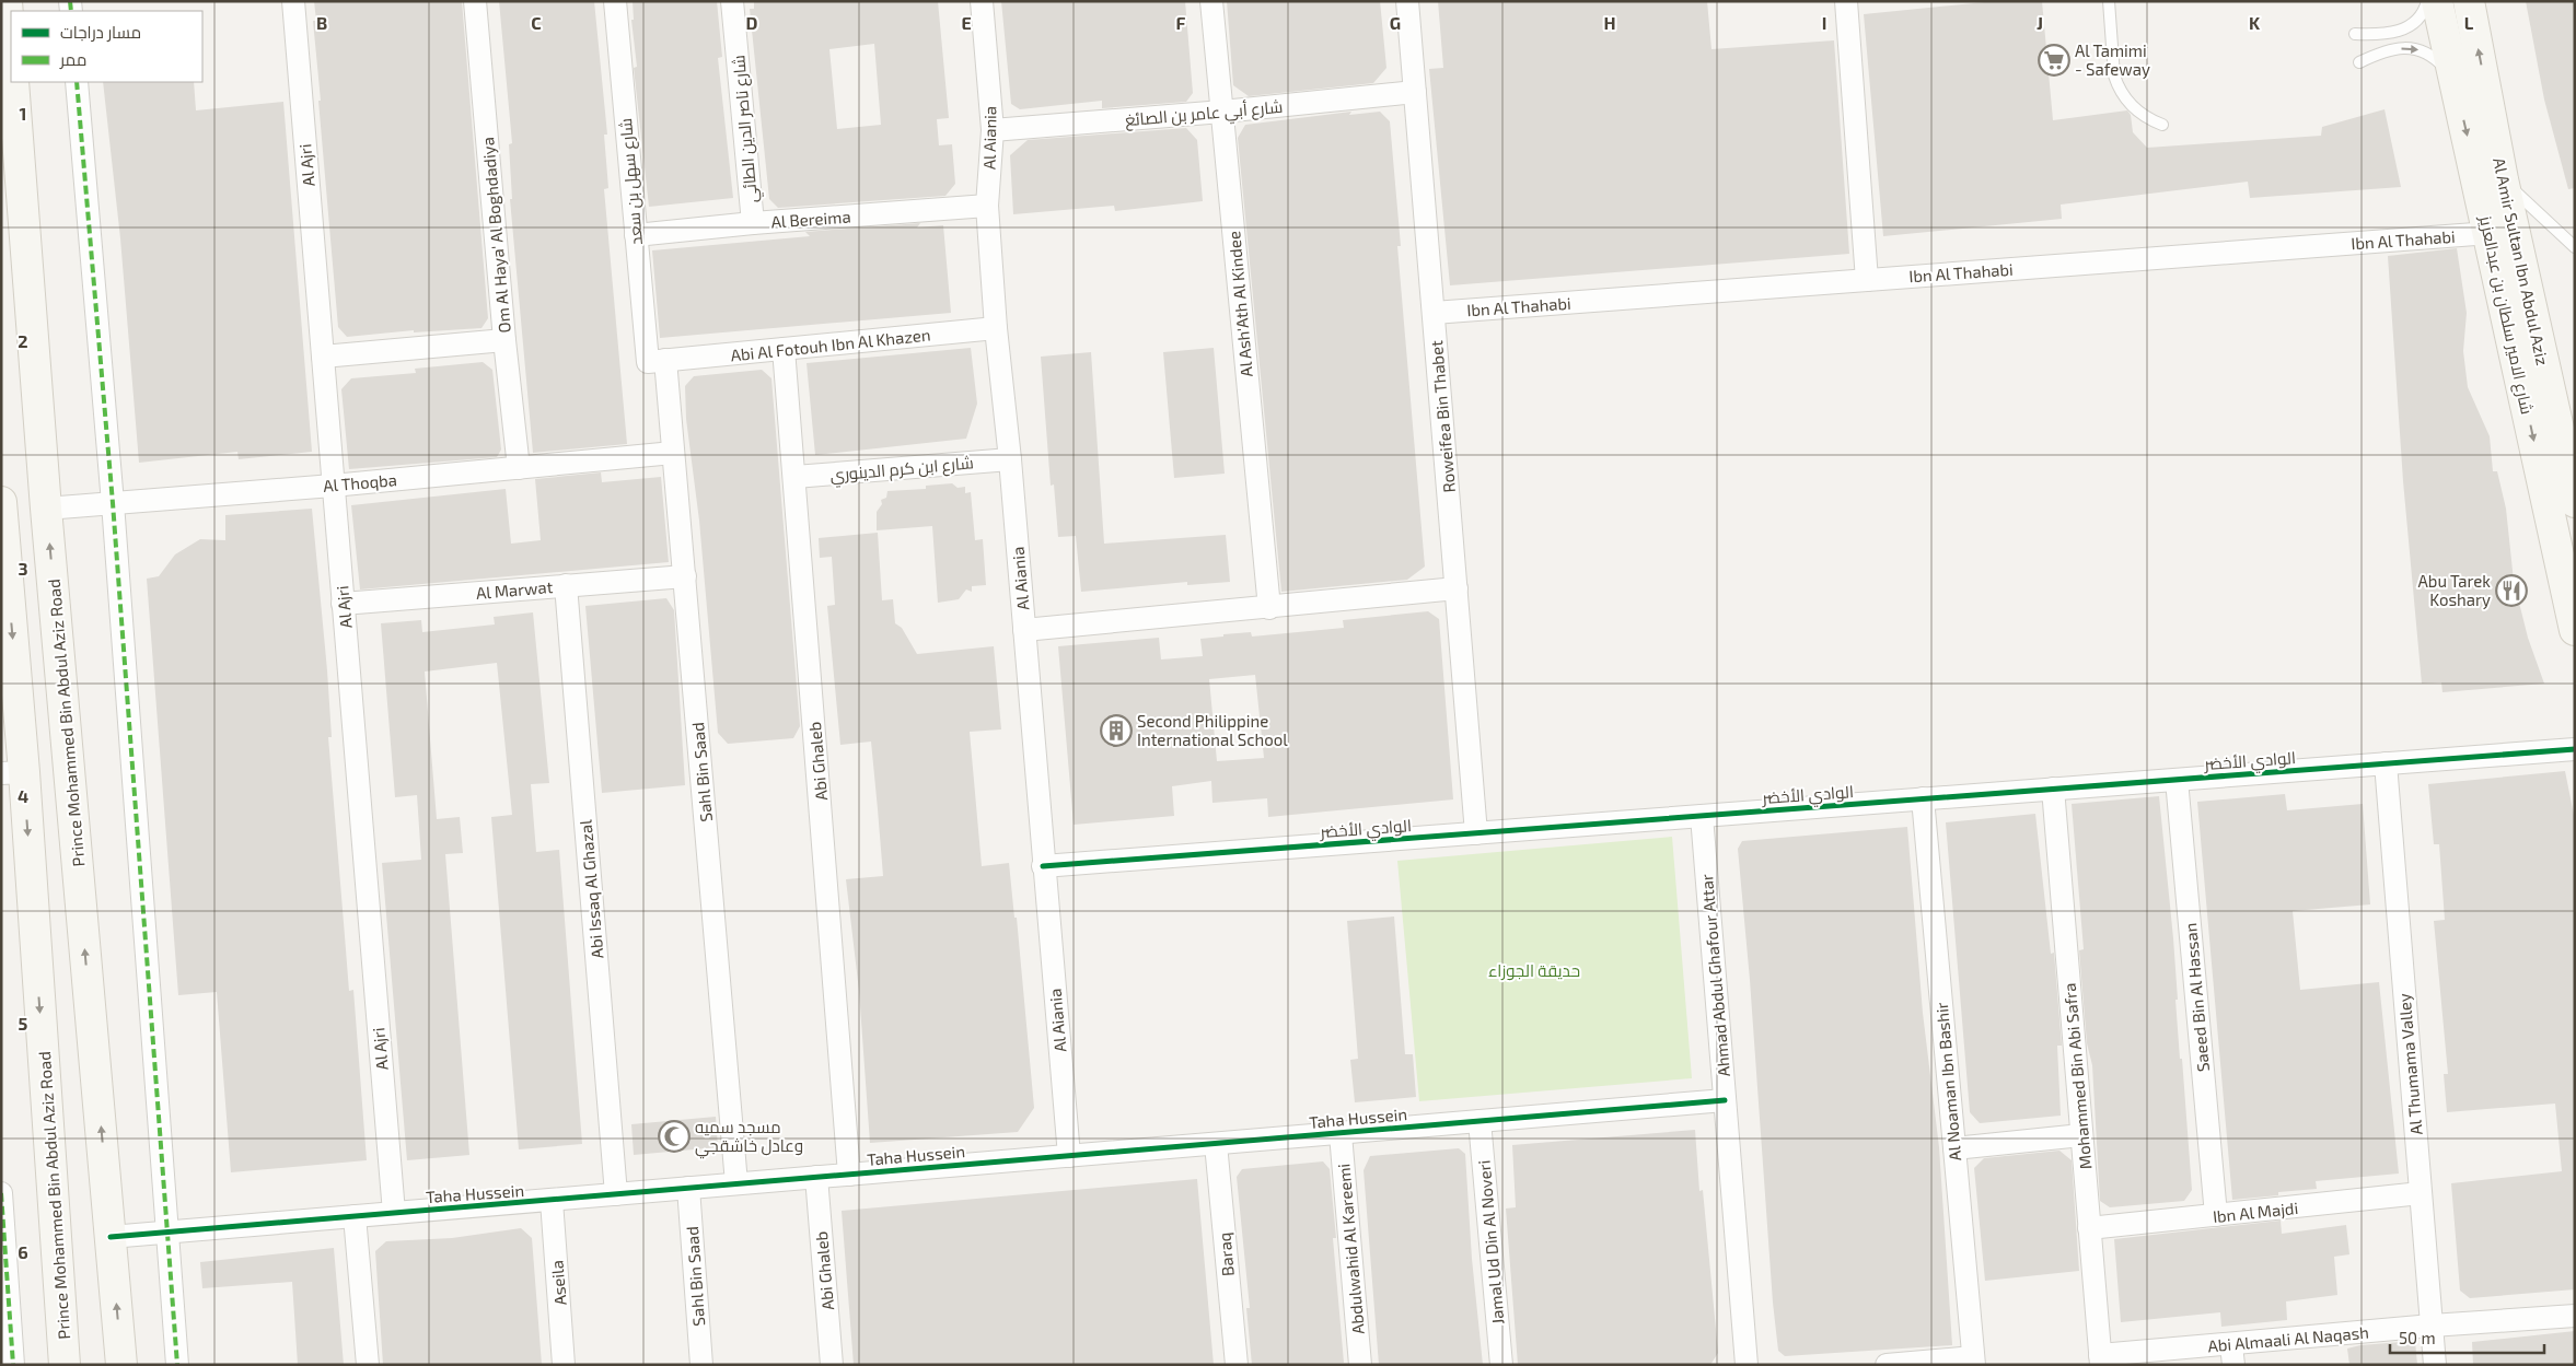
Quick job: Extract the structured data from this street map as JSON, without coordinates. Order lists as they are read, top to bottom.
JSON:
{
  "streets": {
    "main road": ["Al Amir Sultan Ibn Abdul Aziz", "شارع الامير سلطان بن عبدالعزيز", "Prince Mohammed Bin Abdul Aziz Road"],
    "street": [
      "شارع أبي عامر بن الصائغ",
      "شارع ناصر الدين الطائي",
      "Al Aiania",
      "Al Ajri",
      "شارع سهل بن سعد",
      "Al Bereima",
      "Om Al Haya' Al Boghdadiya",
      "Ibn Al Thahabi",
      "Al Ash'Ath Al Kindee",
      "Abi Al Fotouh Ibn Al Khazen",
      "Roweifea Bin Thabet",
      "شارع ابن كرم الدينوري",
      "Al Thoqba",
      "Al Marwat",
      "الوادي الأخضر",
      "Abi Ghaleb",
      "Sahl Bin Saad",
      "Abi Issaq Al Ghazal",
      "Ahmad Abdul Ghafour Attar",
      "Saeed Bin Al Hassan",
      "Al Thumama Valley",
      "Mohammed Bin Abi Safra",
      "Al Noaman Ibn Bashir",
      "Taha Hussein",
      "Ibn Al Majdi",
      "Jamal Ud Din Al Noveri",
      "Abdulwahid Al Kareemi",
      "Baraq",
      "Aseila",
      "Abi Almaali Al Naqash"
    ]
  },
  "crossings": [
    ["شارع أبي عامر بن الصائغ", "Al Aiania"],
    ["شارع أبي عامر بن الصائغ", "Al Ash'Ath Al Kindee"],
    ["شارع أبي عامر بن الصائغ", "Roweifea Bin Thabet"],
    ["شارع ناصر الدين الطائي", "Al Bereima"],
    ["Al Aiania", "Al Bereima"],
    ["Al Aiania", "Abi Al Fotouh Ibn Al Khazen"],
    ["Al Aiania", "شارع ابن كرم الدينوري"],
    ["Al Aiania", "الوادي الأخضر"],
    ["Al Aiania", "Taha Hussein"],
    ["Al Ajri", "Al Thoqba"],
    ["Al Ajri", "Al Marwat"],
    ["Al Ajri", "Taha Hussein"],
    ["شارع سهل بن سعد", "Al Bereima"],
    ["شارع سهل بن سعد", "Abi Al Fotouh Ibn Al Khazen"],
    ["شارع سهل بن سعد", "Sahl Bin Saad"],
    ["Om Al Haya' Al Boghdadiya", "Al Thoqba"],
    ["Ibn Al Thahabi", "شارع الامير سلطان بن عبدالعزيز"],
    ["Ibn Al Thahabi", "Roweifea Bin Thabet"],
    ["Abi Al Fotouh Ibn Al Khazen", "Abi Ghaleb"],
    ["Abi Al Fotouh Ibn Al Khazen", "Sahl Bin Saad"],
    ["Roweifea Bin Thabet", "الوادي الأخضر"],
    ["شارع ابن كرم الدينوري", "Abi Ghaleb"],
    ["Al Thoqba", "Prince Mohammed Bin Abdul Aziz Road"],
    ["Al Thoqba", "Sahl Bin Saad"],
    ["Al Marwat", "Sahl Bin Saad"],
    ["Al Marwat", "Abi Issaq Al Ghazal"],
    ["Prince Mohammed Bin Abdul Aziz Road", "Taha Hussein"],
    ["الوادي الأخضر", "Ahmad Abdul Ghafour Attar"],
    ["الوادي الأخضر", "Saeed Bin Al Hassan"],
    ["الوادي الأخضر", "Al Thumama Valley"],
    ["الوادي الأخضر", "Mohammed Bin Abi Safra"],
    ["الوادي الأخضر", "Al Noaman Ibn Bashir"],
    ["Abi Ghaleb", "Taha Hussein"],
    ["Sahl Bin Saad", "Taha Hussein"],
    ["Abi Issaq Al Ghazal", "Taha Hussein"],
    ["Ahmad Abdul Ghafour Attar", "Taha Hussein"],
    ["Saeed Bin Al Hassan", "Ibn Al Majdi"],
    ["Al Thumama Valley", "Ibn Al Majdi"],
    ["Al Thumama Valley", "Abi Almaali Al Naqash"],
    ["Mohammed Bin Abi Safra", "Ibn Al Majdi"],
    ["Mohammed Bin Abi Safra", "Abi Almaali Al Naqash"],
    ["Taha Hussein", "Jamal Ud Din Al Noveri"],
    ["Taha Hussein", "Abdulwahid Al Kareemi"],
    ["Taha Hussein", "Baraq"],
    ["Taha Hussein", "Aseila"]
  ],
  "one_way": ["شارع الامير سلطان بن عبدالعزيز"],
  "parks": ["حديقة الجوزاء"],
  "places": {
    "supermarket": ["Al Tamimi - Safeway"],
    "restaurant": ["Abu Tarek Koshary"],
    "building": ["Second Philippine International School"],
    "mosque": ["مسجد سميه وعادل خاشقجي"]
  },
  "legend": ["مسار دراجات", "ممر"],
  "scale_bar": "50 m",
  "grid": {
    "columns": [
      "B",
      "C",
      "D",
      "E",
      "F",
      "G",
      "H",
      "I",
      "J",
      "K",
      "L"
    ],
    "rows": [
      "1",
      "2",
      "3",
      "4",
      "5",
      "6"
    ]
  }
}
